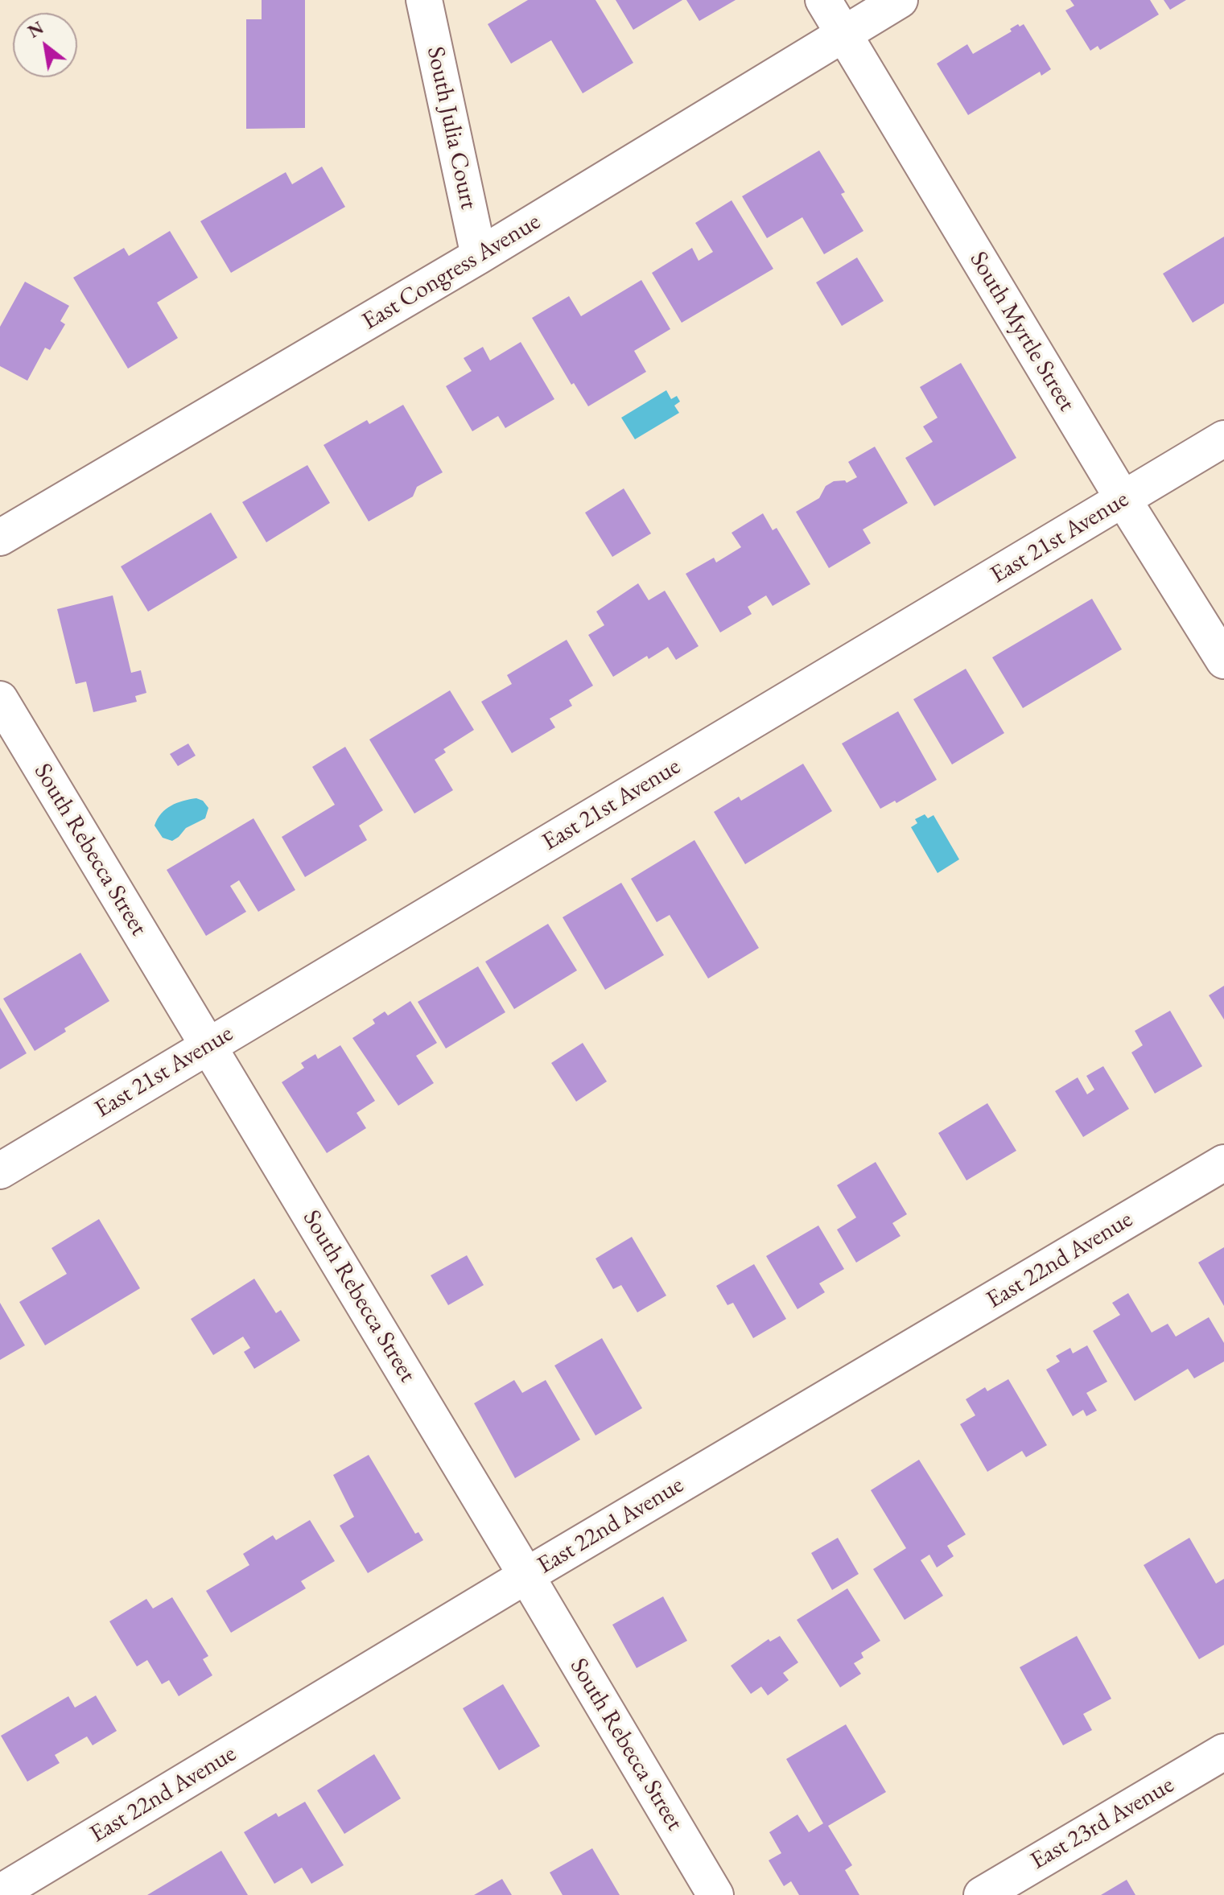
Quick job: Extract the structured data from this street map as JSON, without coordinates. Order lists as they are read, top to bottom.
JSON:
{
  "streets": {
    "street": [
      "South Julia Court",
      "East Congress Avenue",
      "South Myrtle Street",
      "East 21st Avenue",
      "South Rebecca Street",
      "East 22nd Avenue",
      "East 23rd Avenue"
    ]
  },
  "crossings": [
    ["South Julia Court", "East Congress Avenue"],
    ["East Congress Avenue", "South Myrtle Street"],
    ["South Myrtle Street", "East 21st Avenue"],
    ["East 21st Avenue", "South Rebecca Street"],
    ["South Rebecca Street", "East 22nd Avenue"]
  ],
  "north": "top left"
}
